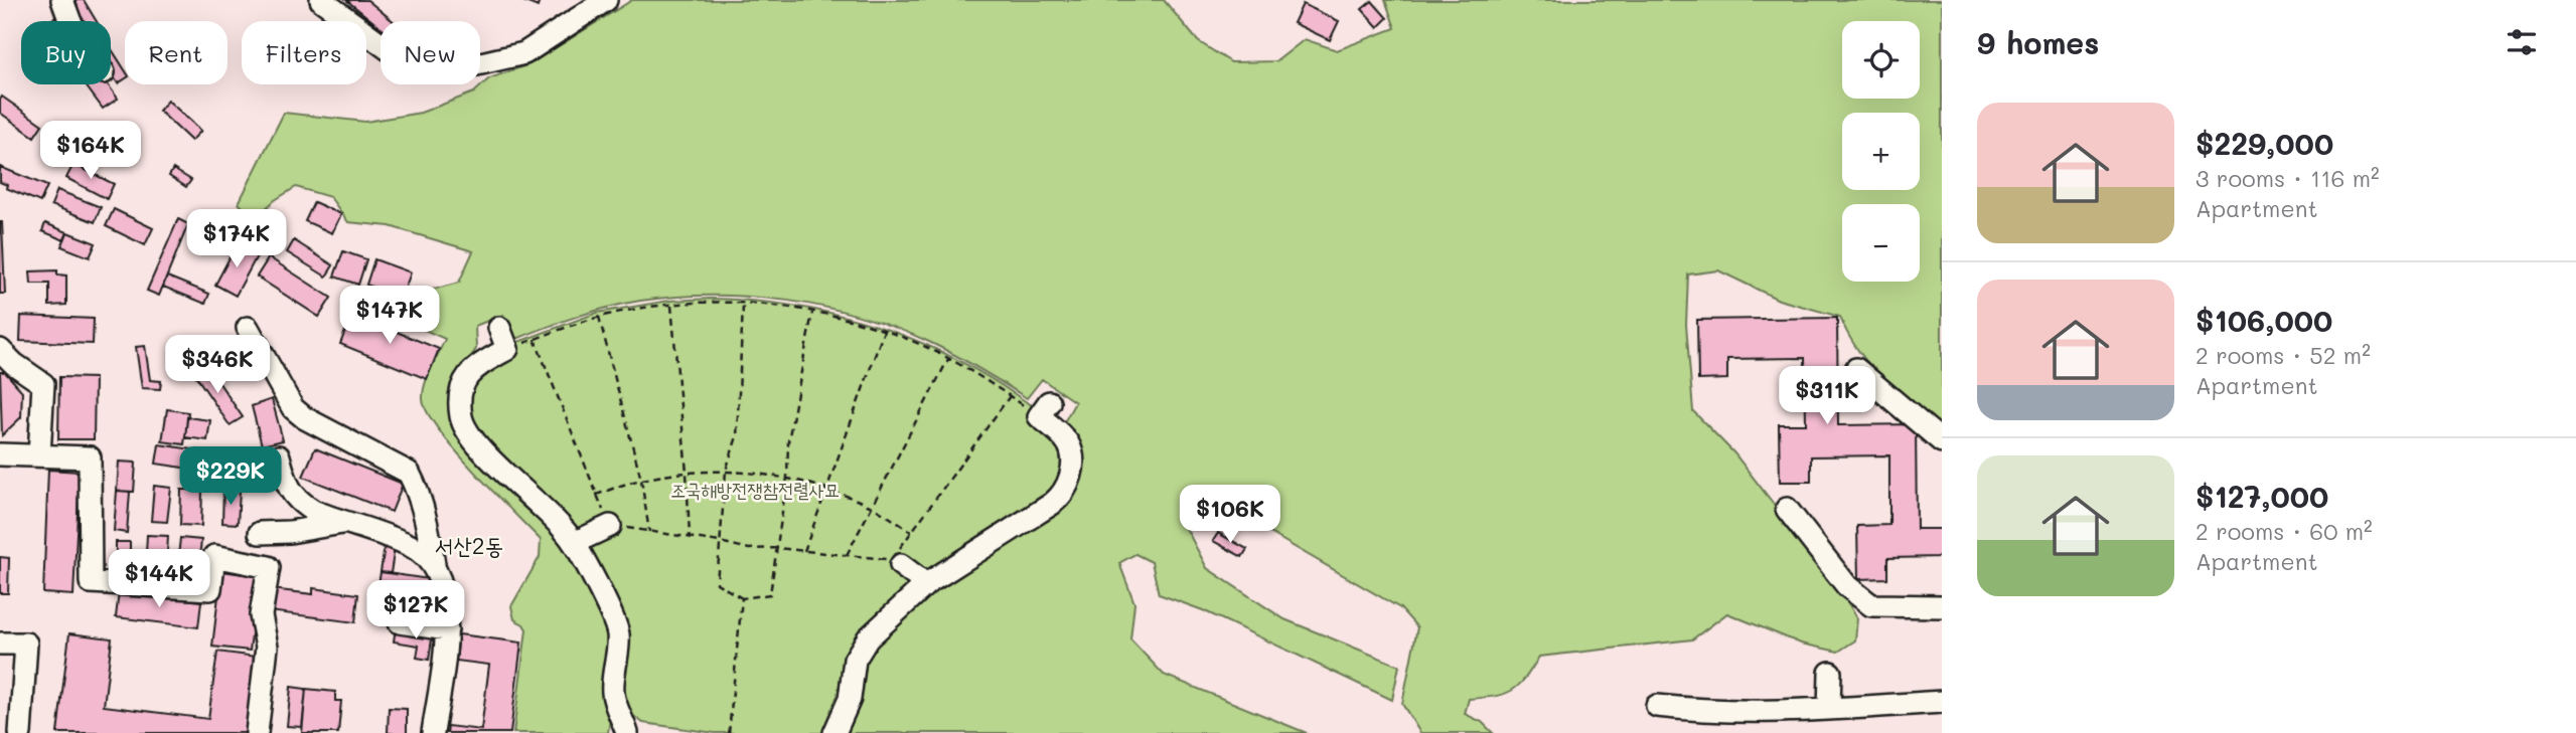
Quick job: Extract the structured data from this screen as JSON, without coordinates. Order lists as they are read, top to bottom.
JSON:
{
  "districts": ["서산2동"],
  "parks": ["조국해방전쟁참전렬사묘"],
  "page": {
    "heading": "9 homes",
    "map_buttons": ["+", "−"],
    "chip": [
      "Buy",
      "Rent",
      "Filters",
      "New"
    ],
    "list": [
      {
        "name": "$229,000",
        "note": "3 rooms · 116 m² · Apartment"
      },
      {
        "name": "$106,000",
        "note": "2 rooms · 52 m² · Apartment"
      },
      {
        "name": "$127,000",
        "note": "2 rooms · 60 m² · Apartment"
      }
    ],
    "price": [
      "$164K",
      "$174K",
      "$147K",
      "$346K",
      "$311K",
      "$229K",
      "$106K",
      "$144K",
      "$127K"
    ]
  }
}
